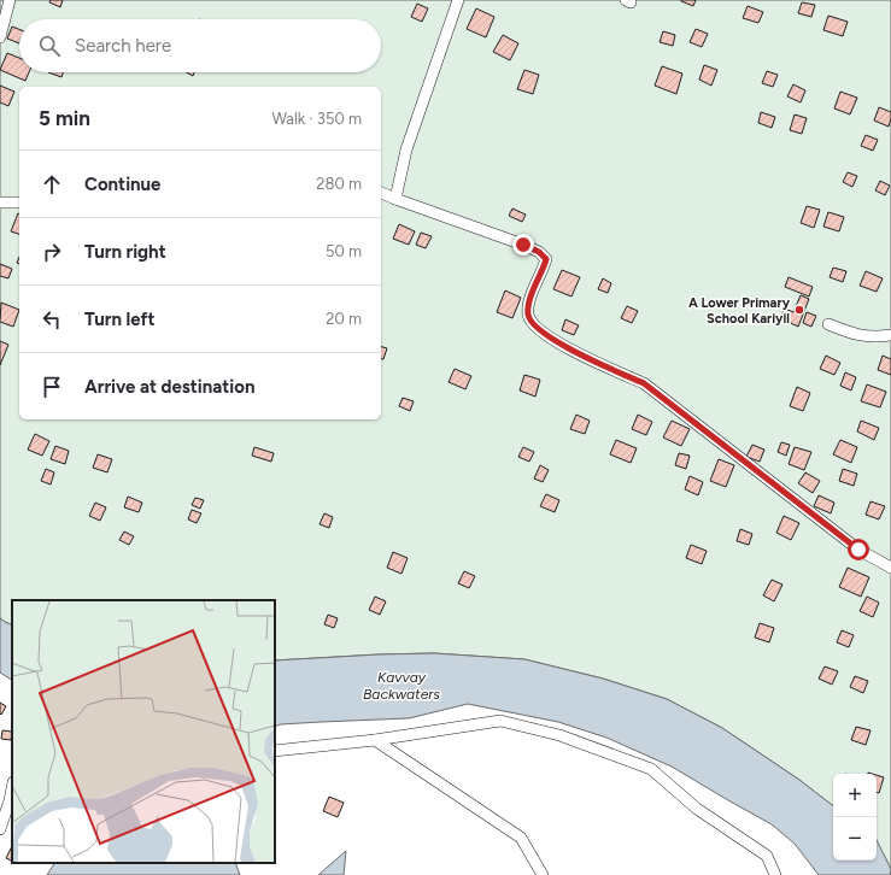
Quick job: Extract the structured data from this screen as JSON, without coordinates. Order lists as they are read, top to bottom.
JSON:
{
  "water": ["Kavvay Backwaters"],
  "places": ["A Lower Primary School Kariyil"],
  "page": {
    "search": "Search here",
    "heading": ["5 min", "Walk · 350 m"],
    "list": [
      ["Continue", "280 m"],
      ["Turn right", "50 m"],
      ["Turn left", "20 m"],
      "Arrive at destination"
    ],
    "map_buttons": ["+", "−"]
  }
}
